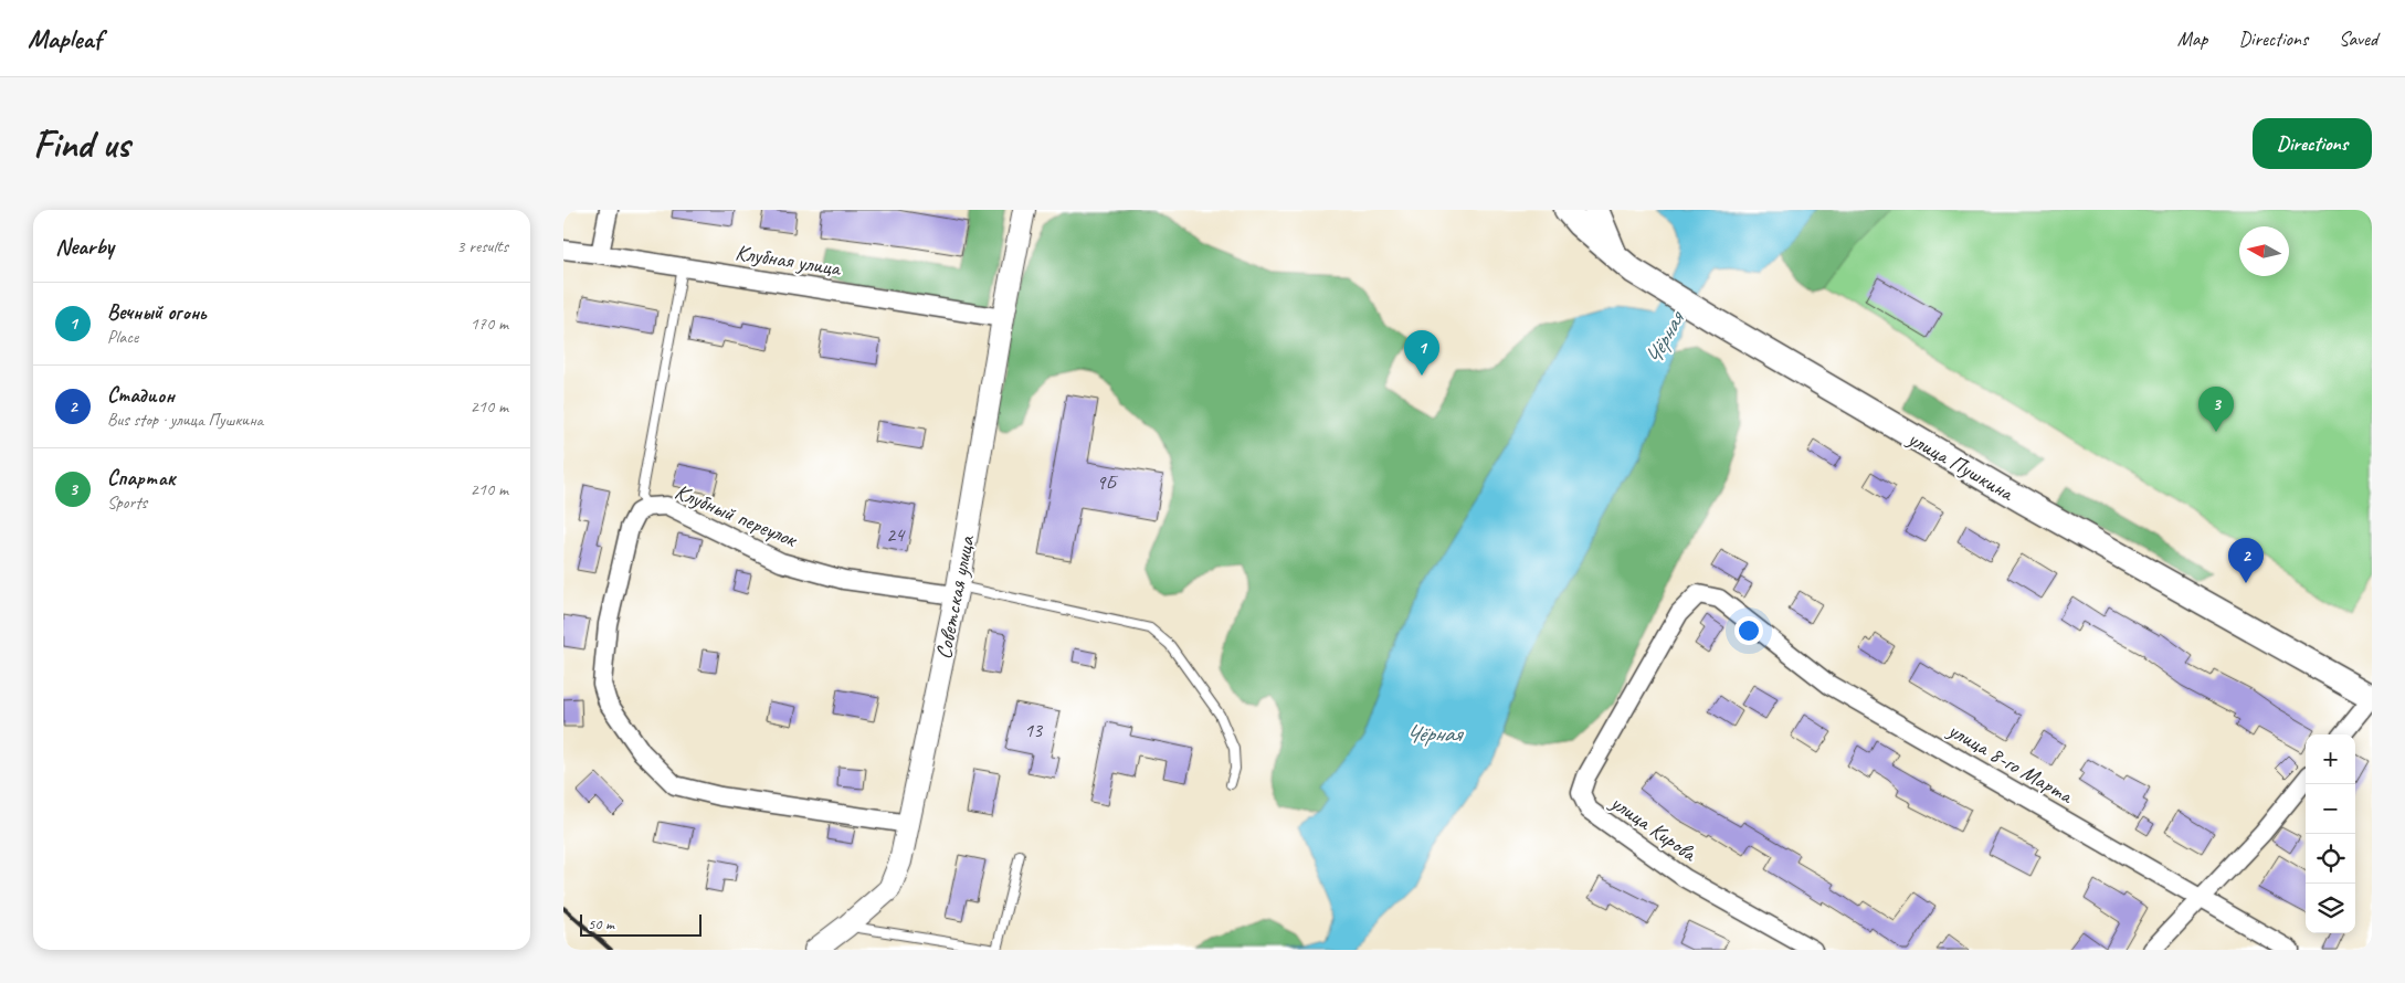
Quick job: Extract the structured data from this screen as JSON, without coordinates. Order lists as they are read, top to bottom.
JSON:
{
  "streets": {
    "main road": ["улица Пушкина"],
    "street": [
      "Клубная улица",
      "Клубный переулок",
      "Советская улица",
      "улица 8-го Марта",
      "улица Кирова"
    ]
  },
  "crossings": [
    ["Клубная улица", "Советская улица"],
    ["Клубный переулок", "Советская улица"],
    ["улица 8-го Марта", "улица Кирова"]
  ],
  "water": ["Чёрная"],
  "house_numbers": ["9Б", "24", "13"],
  "scale_bar": "50 m",
  "north": "left",
  "page": {
    "header": "Mapleaf",
    "nav": ["Map", "Directions", "Saved"],
    "buttons": "Directions",
    "title": "Find us",
    "heading": ["Nearby", "3 results"],
    "list": [
      {
        "mark": "1",
        "name": "Вечный огонь",
        "note": "Place",
        "value": "170 m"
      },
      {
        "mark": "2",
        "name": "Стадион",
        "note": "Bus stop · улица Пушкина",
        "value": "210 m"
      },
      {
        "mark": "3",
        "name": "Спартак",
        "note": "Sports",
        "value": "210 m"
      }
    ],
    "pins": ["1", "3", "2"],
    "map_buttons": ["+", "−"],
    "scale": "50 m"
  }
}
